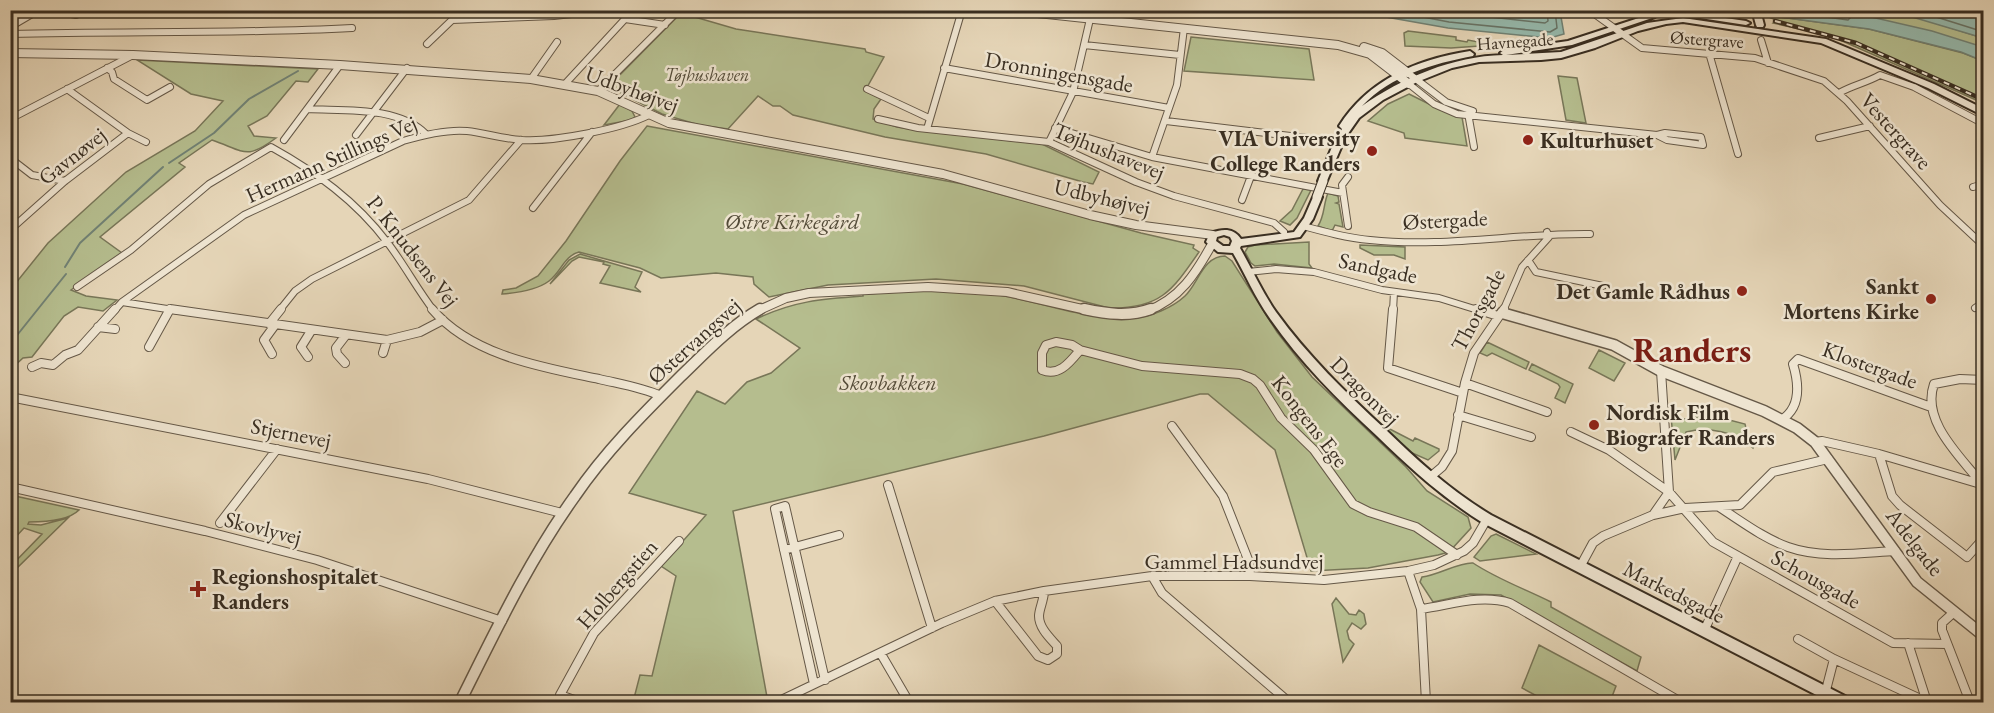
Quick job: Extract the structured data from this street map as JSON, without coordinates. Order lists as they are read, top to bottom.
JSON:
{
  "streets": {
    "main road": ["Havnegade", "Dragonvej", "Markedsgade"],
    "street": [
      "Østergrave",
      "Dronningensgade",
      "Udbyhøjvej",
      "Vestergrave",
      "Tøjhushavevej",
      "Gavnøvej",
      "Hermann Stillings Vej",
      "Østergade",
      "P. Knudsens Vej",
      "Sandgade",
      "Thorsgade",
      "Østervangsvej",
      "Klostergade",
      "Kongens Ege",
      "Stjernevej",
      "Skovlyvej",
      "Adelgade",
      "Gammel Hadsundvej",
      "Schousgade",
      "Holbergstien"
    ]
  },
  "crossings": [
    ["Østergrave", "Havnegade"],
    ["Østergrave", "Vestergrave"],
    ["Udbyhøjvej", "Hermann Stillings Vej"],
    ["Udbyhøjvej", "Østervangsvej"],
    ["Hermann Stillings Vej", "P. Knudsens Vej"],
    ["Østergade", "Thorsgade"],
    ["P. Knudsens Vej", "Østervangsvej"],
    ["Sandgade", "Thorsgade"],
    ["Sandgade", "Dragonvej"],
    ["Sandgade", "Adelgade"],
    ["Thorsgade", "Dragonvej"],
    ["Thorsgade", "Adelgade"],
    ["Østervangsvej", "Stjernevej"],
    ["Østervangsvej", "Skovlyvej"],
    ["Klostergade", "Adelgade"],
    ["Dragonvej", "Gammel Hadsundvej"],
    ["Dragonvej", "Markedsgade"],
    ["Kongens Ege", "Gammel Hadsundvej"],
    ["Gammel Hadsundvej", "Markedsgade"]
  ],
  "districts": ["Randers"],
  "parks": ["Tøjhushaven", "Østre Kirkegård", "Skovbakken"],
  "places": {
    "other": [
      "Kulturhuset",
      "VIA University College Randers",
      "Det Gamle Rådhus",
      "Sankt Mortens Kirke",
      "Nordisk Film Biografer Randers"
    ],
    "health": ["Regionshospitalet Randers"]
  }
}
